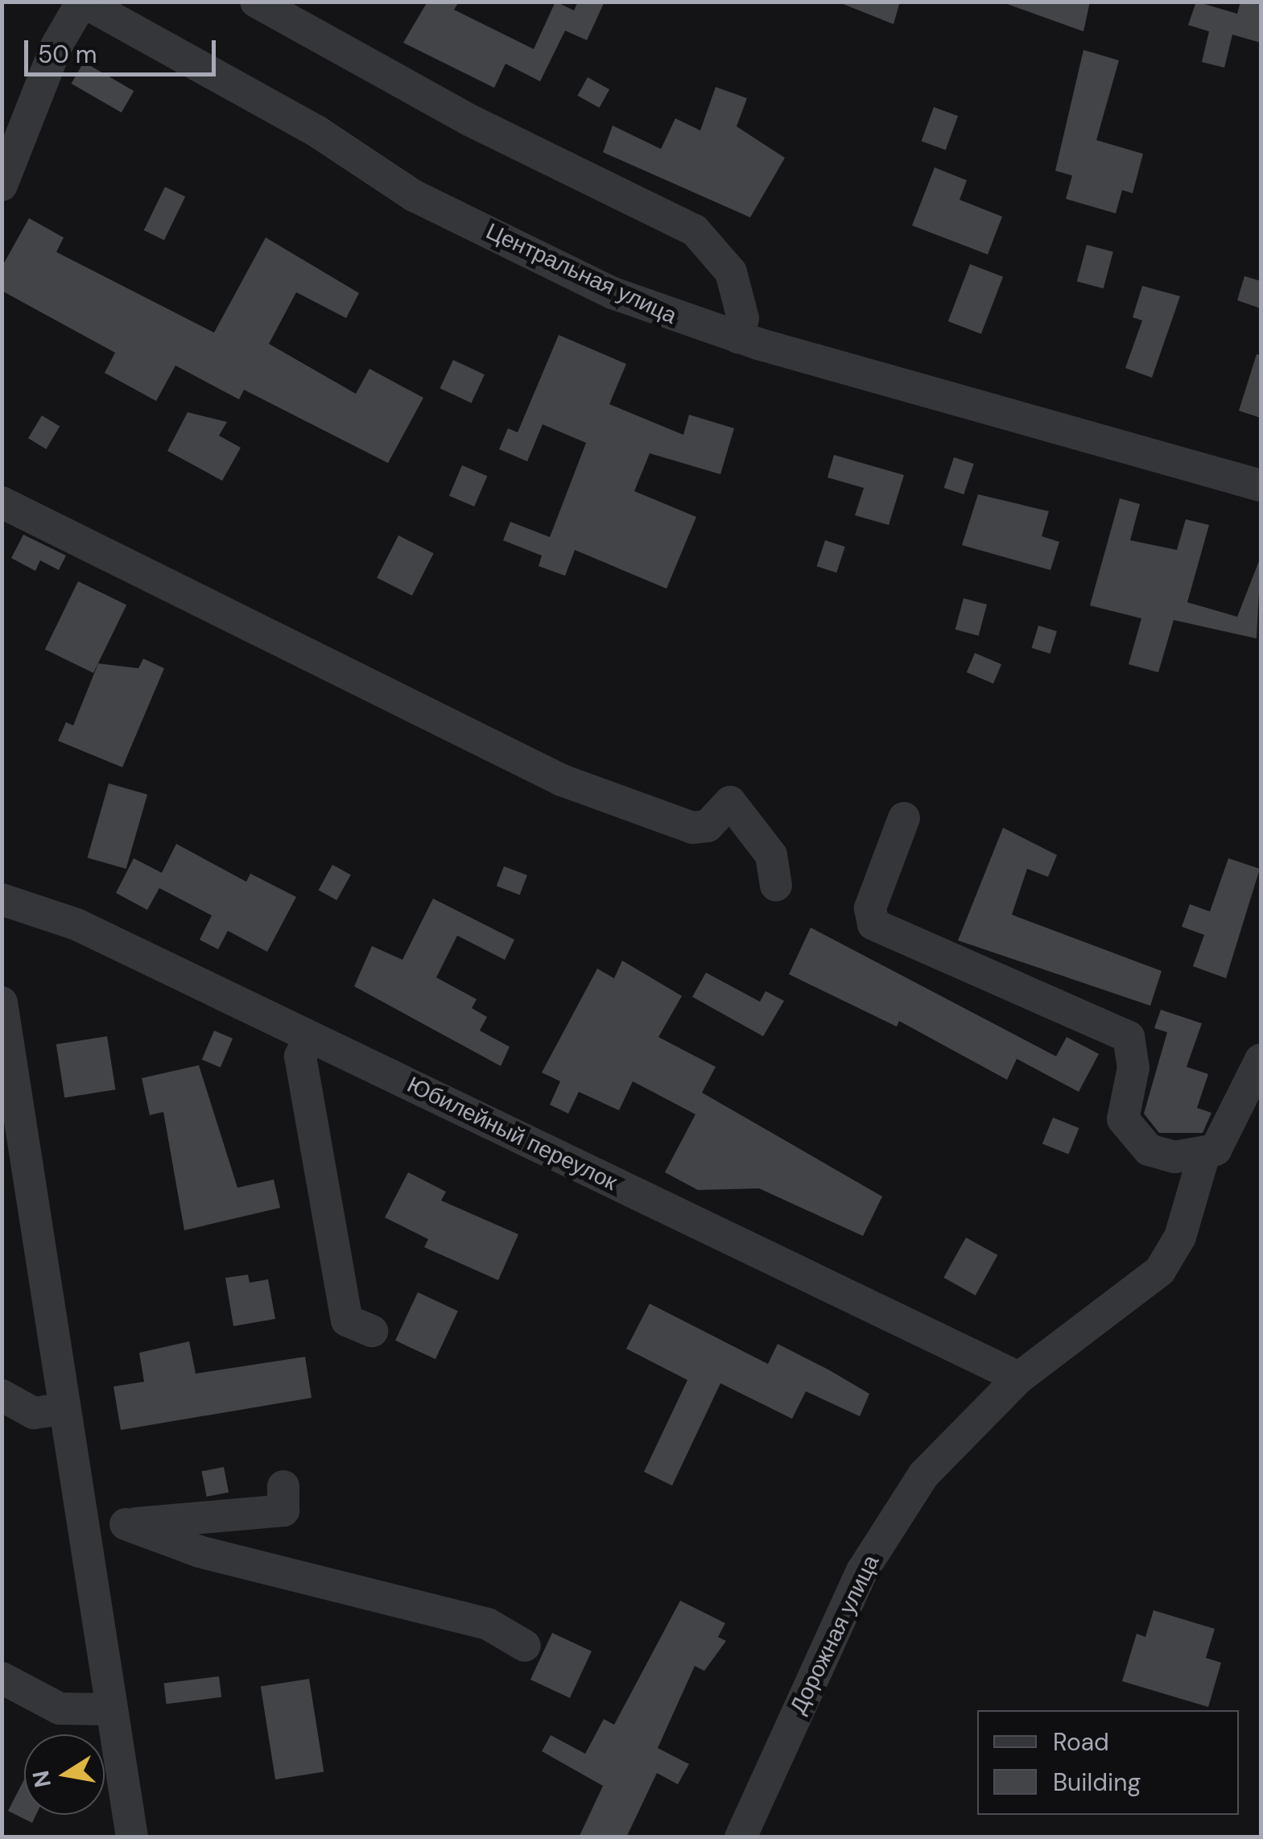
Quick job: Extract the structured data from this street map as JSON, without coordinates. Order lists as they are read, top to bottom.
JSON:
{
  "streets": {
    "street": ["Центральная улица", "Юбилейный переулок", "Дорожная улица"]
  },
  "crossings": [
    ["Юбилейный переулок", "Дорожная улица"]
  ],
  "legend": ["Road", "Building"],
  "scale_bar": "50 m",
  "north": "left"
}
